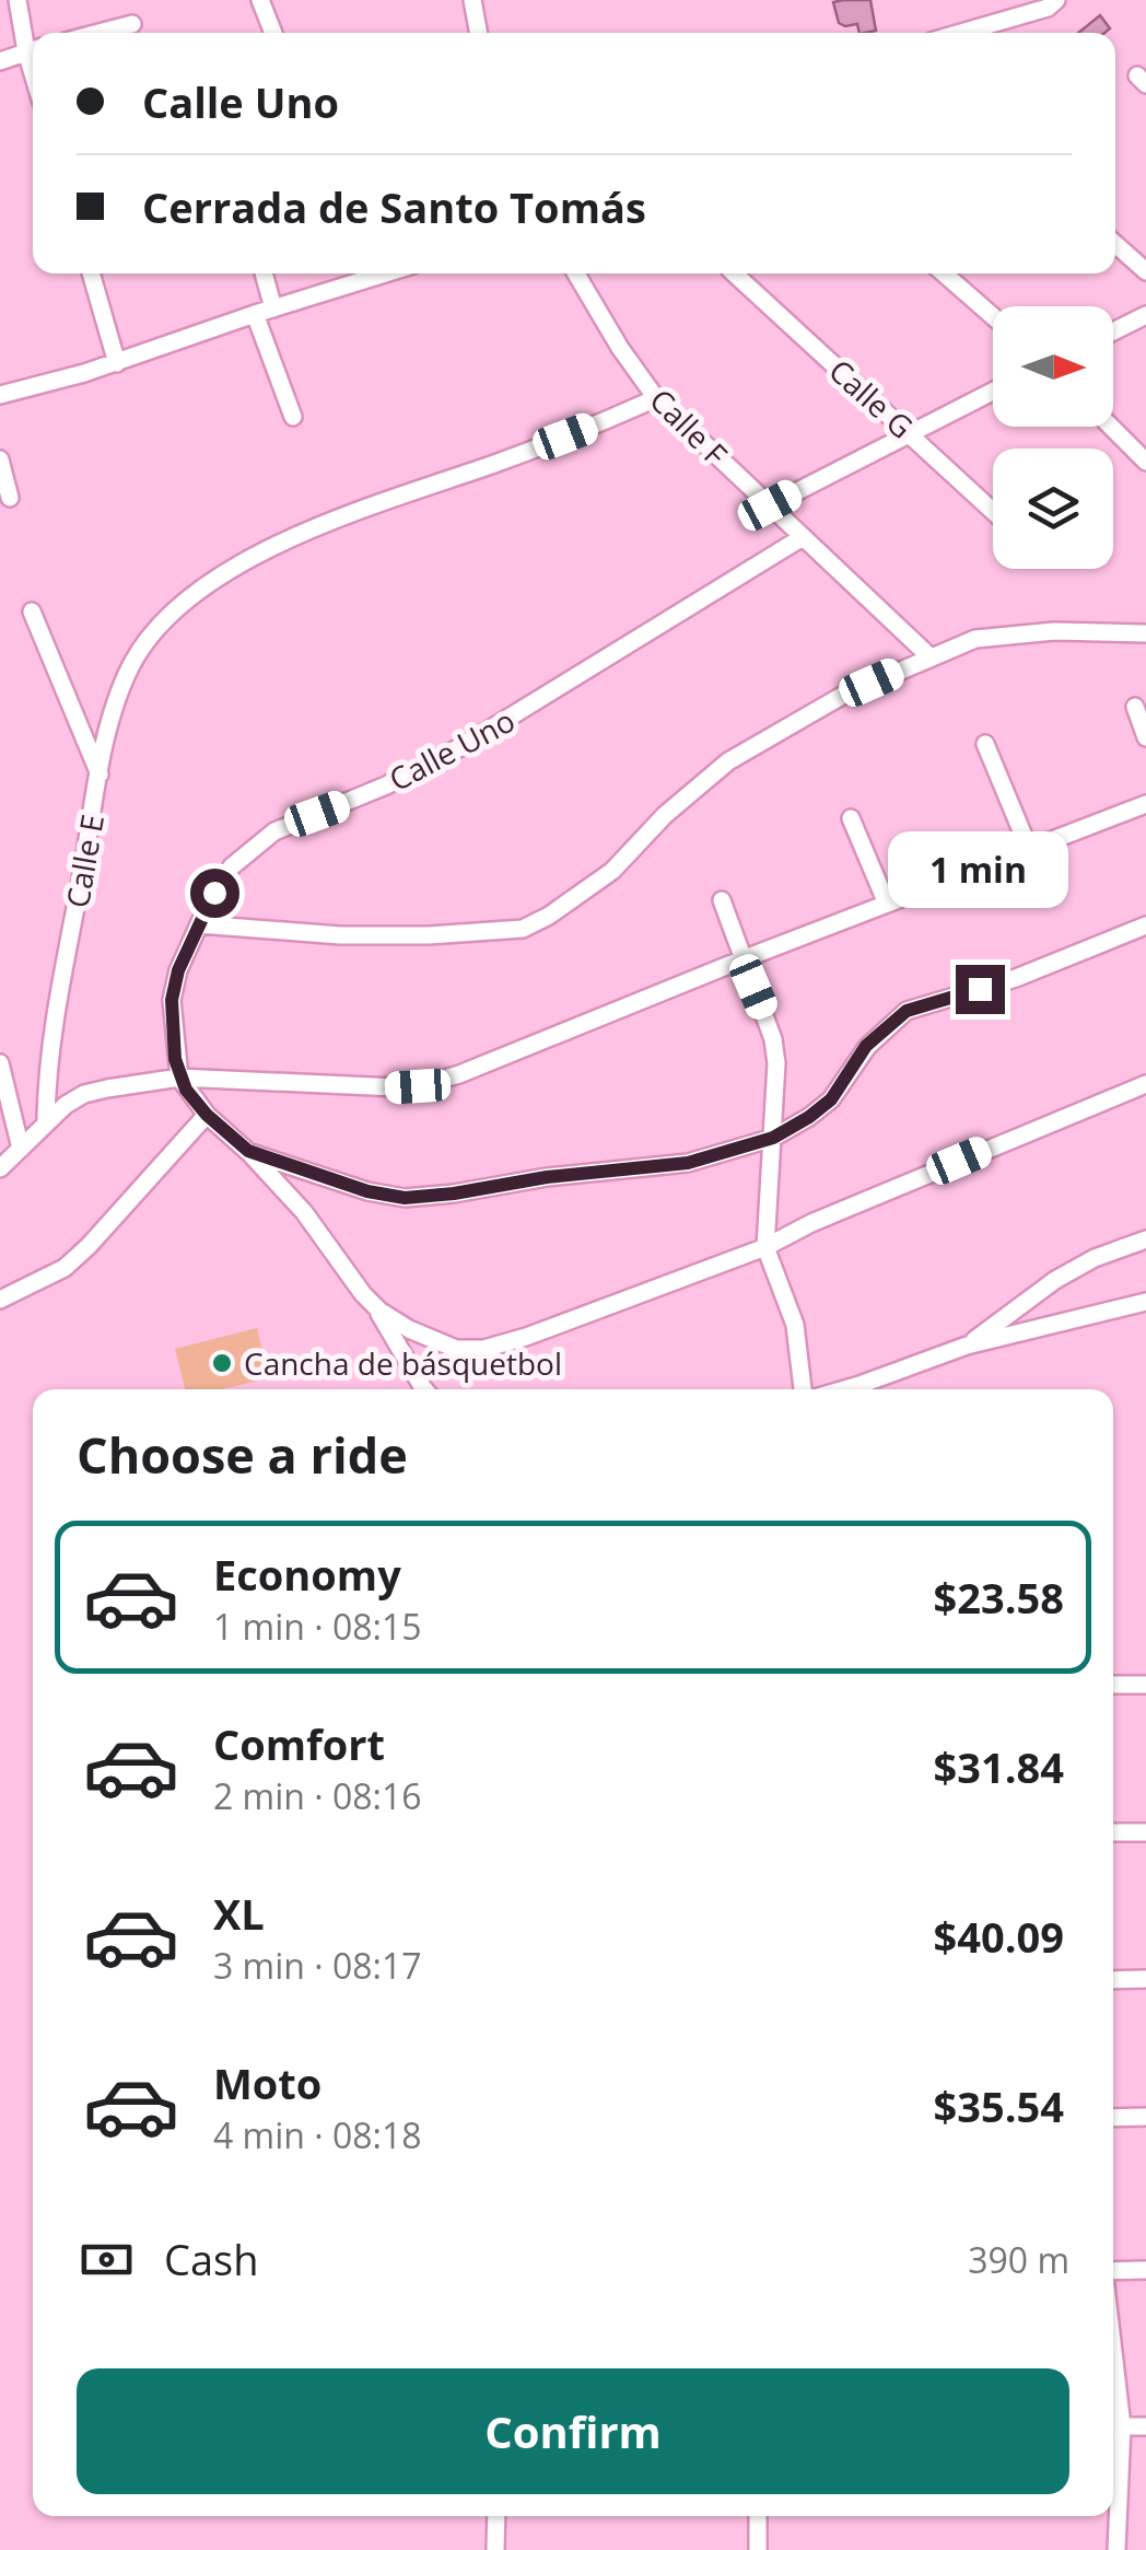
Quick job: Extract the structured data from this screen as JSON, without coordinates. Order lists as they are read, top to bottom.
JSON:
{
  "streets": {
    "street": [
      "Calle G",
      "Calle F",
      "Calle Uno",
      "Calle E"
    ]
  },
  "crossings": [
    ["Calle F", "Calle Uno"]
  ],
  "places": ["Cancha de básquetbol"],
  "north": "right",
  "page": {
    "banner": ["Calle Uno", "Cerrada de Santo Tomás"],
    "bubble": "1 min",
    "heading": "Choose a ride",
    "list": [
      {
        "name": "Economy",
        "note": "1 min · 08:15",
        "value": "$23.58"
      },
      {
        "name": "Comfort",
        "note": "2 min · 08:16",
        "value": "$31.84"
      },
      {
        "name": "XL",
        "note": "3 min · 08:17",
        "value": "$40.09"
      },
      {
        "name": "Moto",
        "note": "4 min · 08:18",
        "value": "$35.54"
      }
    ],
    "pay": ["Cash", "390 m"],
    "buttons": "Confirm"
  }
}
